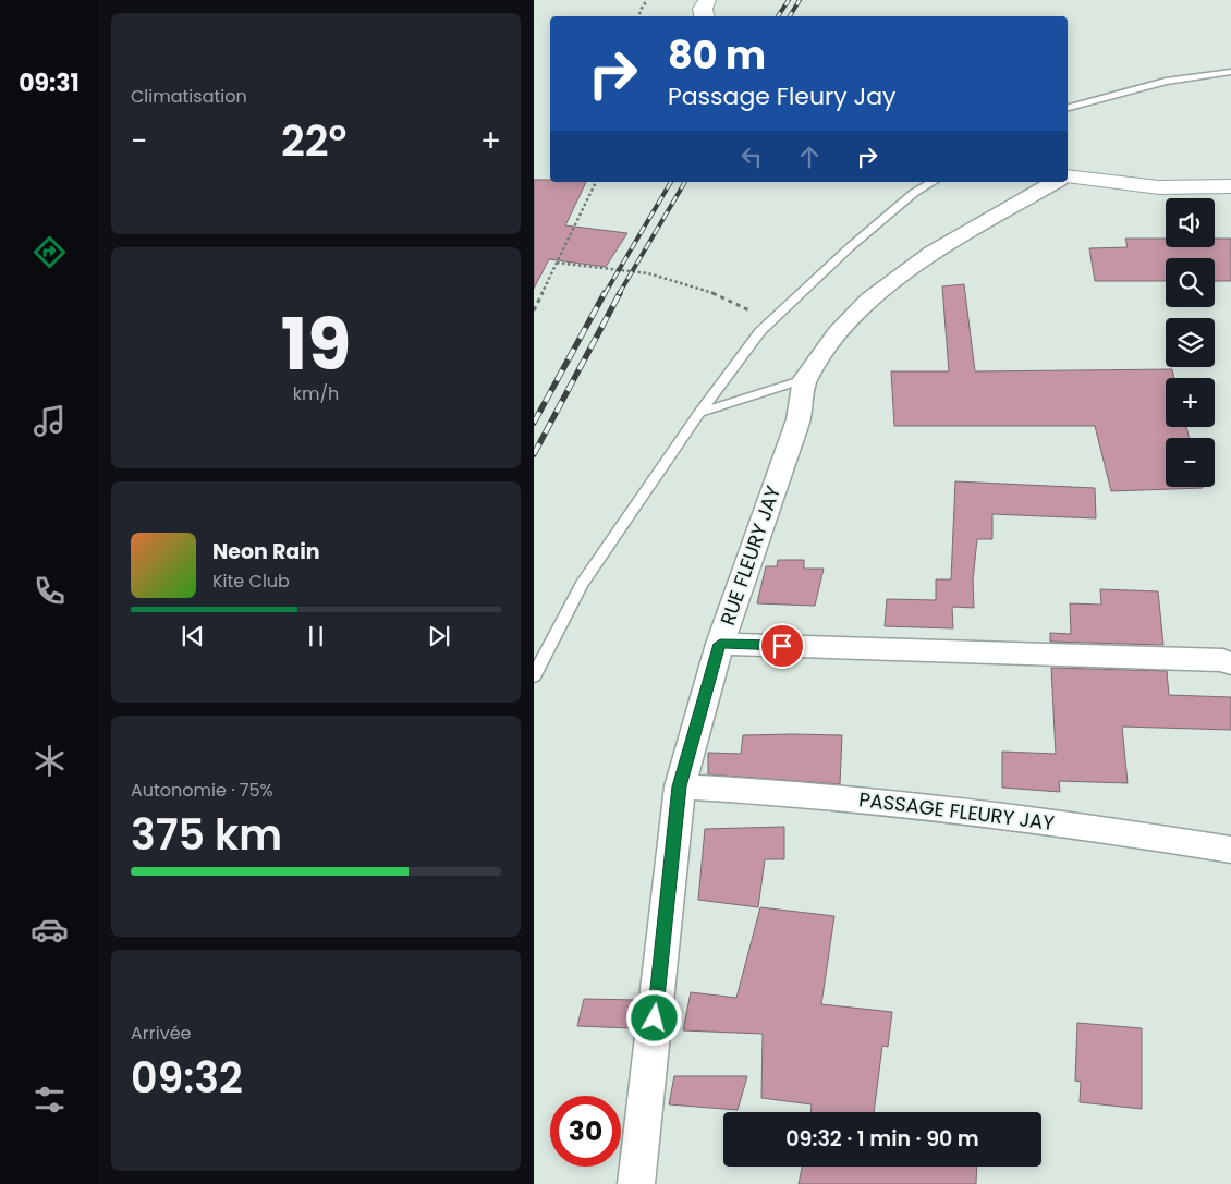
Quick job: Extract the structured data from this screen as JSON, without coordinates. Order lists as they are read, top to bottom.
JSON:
{
  "streets": {
    "street": ["RUE FLEURY JAY", "PASSAGE FLEURY JAY"]
  },
  "crossings": [
    ["RUE FLEURY JAY", "PASSAGE FLEURY JAY"]
  ],
  "page": {
    "tabs": "09:31",
    "tile": [
      "Climatisation",
      ["19", "km/h"],
      ["Autonomie · 75%", "375 km"],
      ["Arrivée", "09:32"]
    ],
    "turn": ["80 m", "Passage Fleury Jay"],
    "heat": ["−", "22°", "+"],
    "map_buttons": ["+", "−"],
    "song": ["Neon Rain", "Kite Club"],
    "limit": "30",
    "trip": "09:32 · 1 min · 90 m"
  }
}
